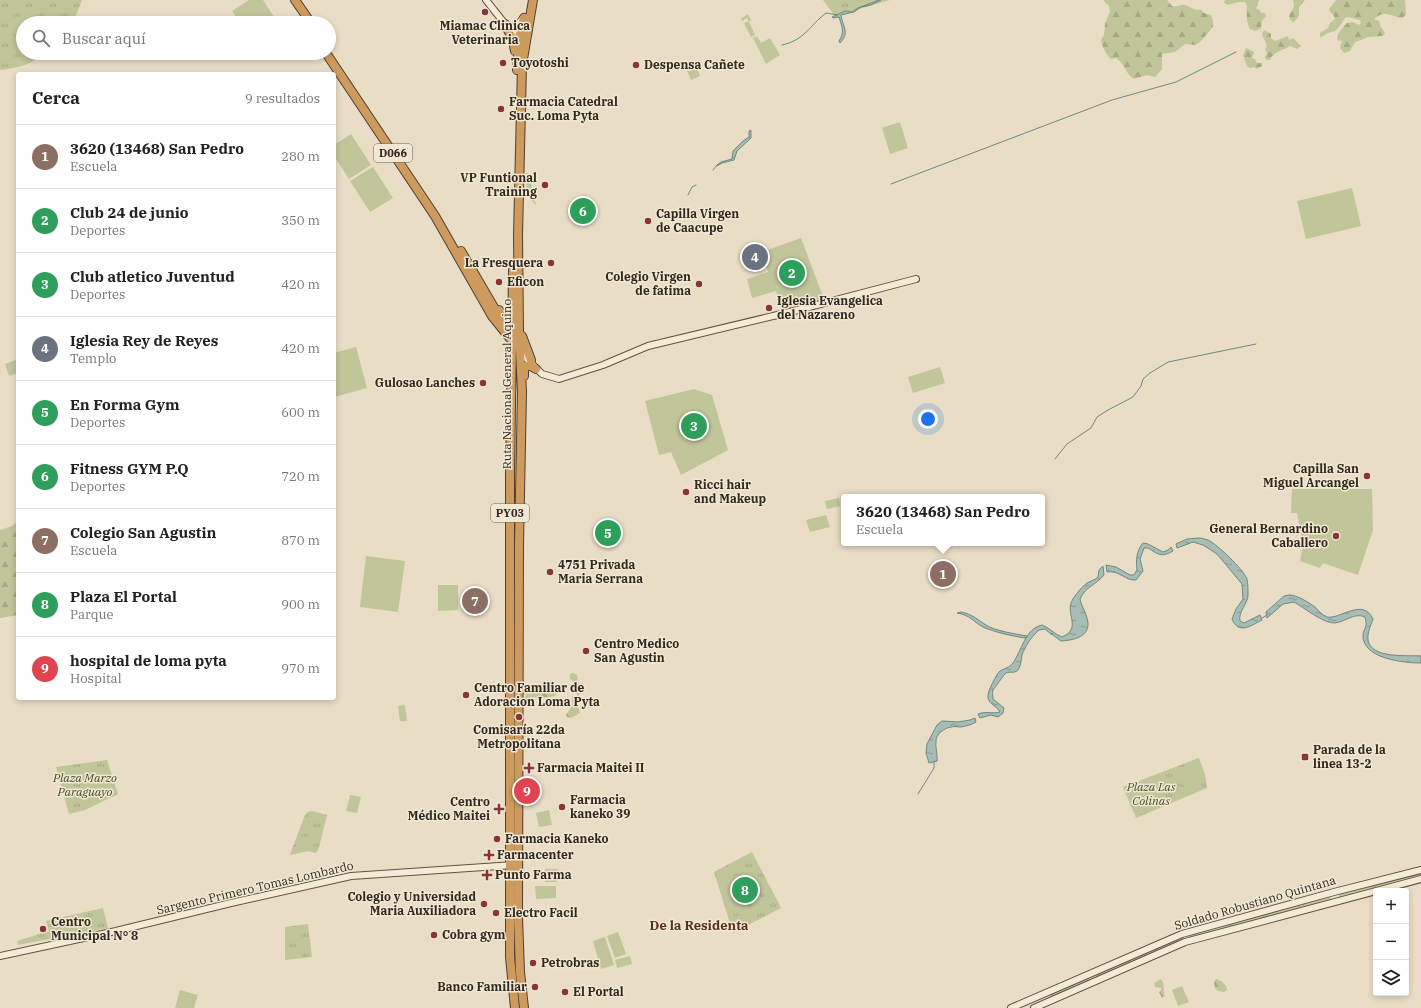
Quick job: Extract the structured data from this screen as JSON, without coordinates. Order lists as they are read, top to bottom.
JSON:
{
  "streets": {
    "highway": ["D066", "Ruta Nacional General Aquino", "PY03"],
    "street": ["Sargento Primero Tomas Lombardo", "Soldado Robustiano Quintana"]
  },
  "crossings": [
    ["D066", "Ruta Nacional General Aquino"],
    ["Ruta Nacional General Aquino", "Sargento Primero Tomas Lombardo"]
  ],
  "districts": ["De la Residenta"],
  "parks": ["Plaza Marzo Paraguayo", "Plaza Las Colinas"],
  "places": {
    "other": [
      "Miamac Clinica Veterinaria",
      "Toyotoshi",
      "Despensa Cañete",
      "Farmacia Catedral Suc. Loma Pyta",
      "VP Funtional Training",
      "Capilla Virgen de Caacupe",
      "La Fresquera",
      "Eficon",
      "Colegio Virgen de fatima",
      "Iglesia Evangelica del Nazareno",
      "Gulosao Lanches",
      "Capilla San Miguel Arcangel",
      "Ricci hair and Makeup",
      "General Bernardino Caballero",
      "4751 Privada Maria Serrana",
      "Centro Medico San Agustin",
      "Centro Familiar de Adoracion Loma Pyta",
      "Comisaría 22da Metropolitana",
      "Farmacia kaneko 39",
      "Farmacia Kaneko",
      "Colegio y Universidad Maria Auxiliadora",
      "Electro Facil",
      "Centro Municipal N° 8",
      "Cobra gym",
      "Petrobras",
      "Banco Familiar",
      "El Portal"
    ],
    "transit": ["Parada de la linea 13-2"],
    "health": [
      "Farmacia Maitei II",
      "Centro Médico Maitei",
      "Farmacenter",
      "Punto Farma"
    ]
  },
  "page": {
    "search": "Buscar aquí",
    "heading": ["Cerca", "9 resultados"],
    "list": [
      {
        "mark": "1",
        "name": "3620 (13468) San Pedro",
        "note": "Escuela",
        "value": "280 m"
      },
      {
        "mark": "2",
        "name": "Club 24 de junio",
        "note": "Deportes",
        "value": "350 m"
      },
      {
        "mark": "3",
        "name": "Club atletico Juventud",
        "note": "Deportes",
        "value": "420 m"
      },
      {
        "mark": "4",
        "name": "Iglesia Rey de Reyes",
        "note": "Templo",
        "value": "420 m"
      },
      {
        "mark": "5",
        "name": "En Forma Gym",
        "note": "Deportes",
        "value": "600 m"
      },
      {
        "mark": "6",
        "name": "Fitness GYM P.Q",
        "note": "Deportes",
        "value": "720 m"
      },
      {
        "mark": "7",
        "name": "Colegio San Agustin",
        "note": "Escuela",
        "value": "870 m"
      },
      {
        "mark": "8",
        "name": "Plaza El Portal",
        "note": "Parque",
        "value": "900 m"
      },
      {
        "mark": "9",
        "name": "hospital de loma pyta",
        "note": "Hospital",
        "value": "970 m"
      }
    ],
    "pins": [
      "6",
      "4",
      "2",
      "3",
      "5",
      "1",
      "7",
      "9",
      "8"
    ],
    "popup": ["3620 (13468) San Pedro", "Escuela"],
    "map_buttons": ["+", "−"]
  }
}
